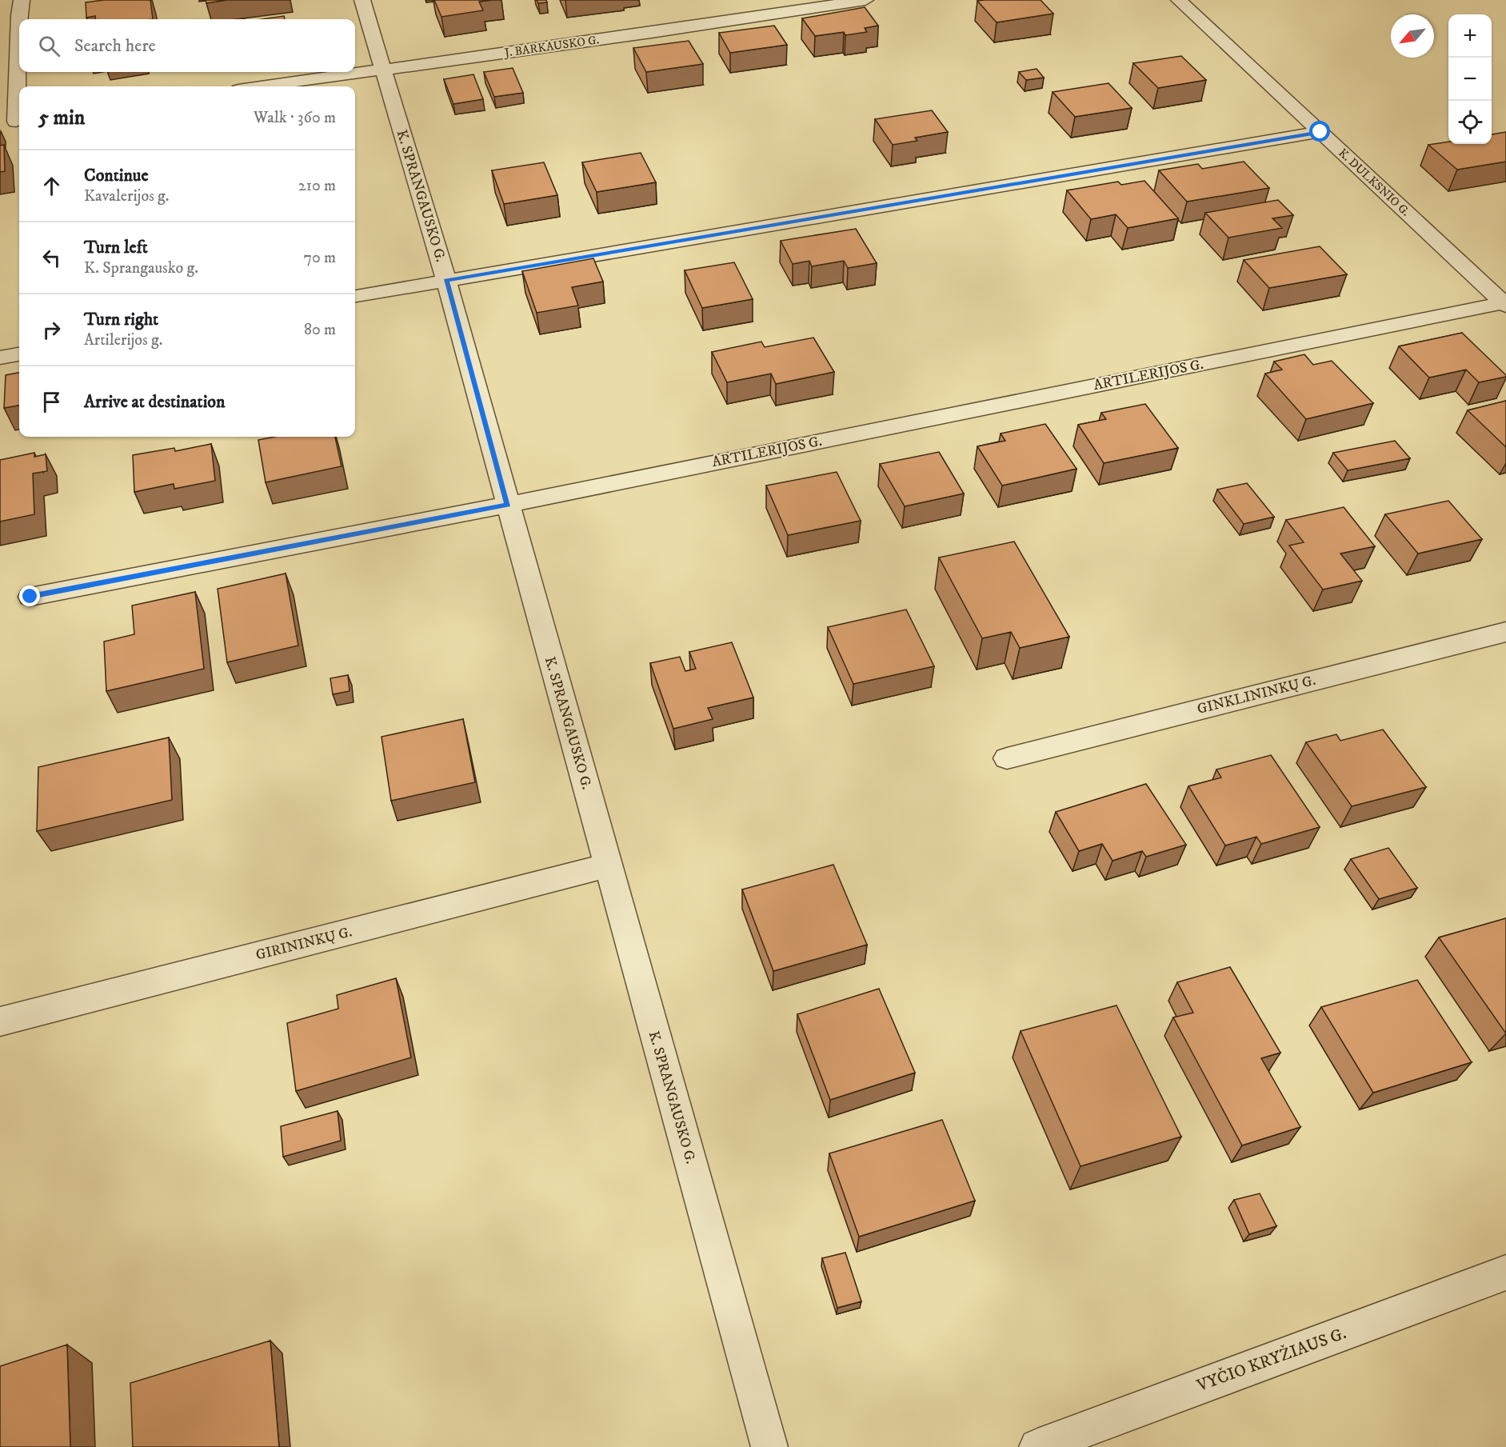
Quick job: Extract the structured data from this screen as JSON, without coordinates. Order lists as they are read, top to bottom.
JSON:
{
  "streets": {
    "street": [
      "J. BARKAUSKO G.",
      "K. DULKSNIO G.",
      "K. SPRANGAUSKO G.",
      "ARTILERIJOS G.",
      "GINKLININKŲ G.",
      "GIRININKŲ G.",
      "VYČIO KRYŽIAUS G."
    ]
  },
  "crossings": [
    ["J. BARKAUSKO G.", "K. SPRANGAUSKO G."],
    ["K. DULKSNIO G.", "ARTILERIJOS G."],
    ["K. SPRANGAUSKO G.", "ARTILERIJOS G."],
    ["K. SPRANGAUSKO G.", "GIRININKŲ G."]
  ],
  "north": "bottom left",
  "page": {
    "map_buttons": ["+", "−"],
    "search": "Search here",
    "heading": ["5 min", "Walk · 360 m"],
    "list": [
      ["Continue", "Kavalerijos g.", "210 m"],
      ["Turn left", "K. Sprangausko g.", "70 m"],
      ["Turn right", "Artilerijos g.", "80 m"],
      "Arrive at destination"
    ]
  }
}
